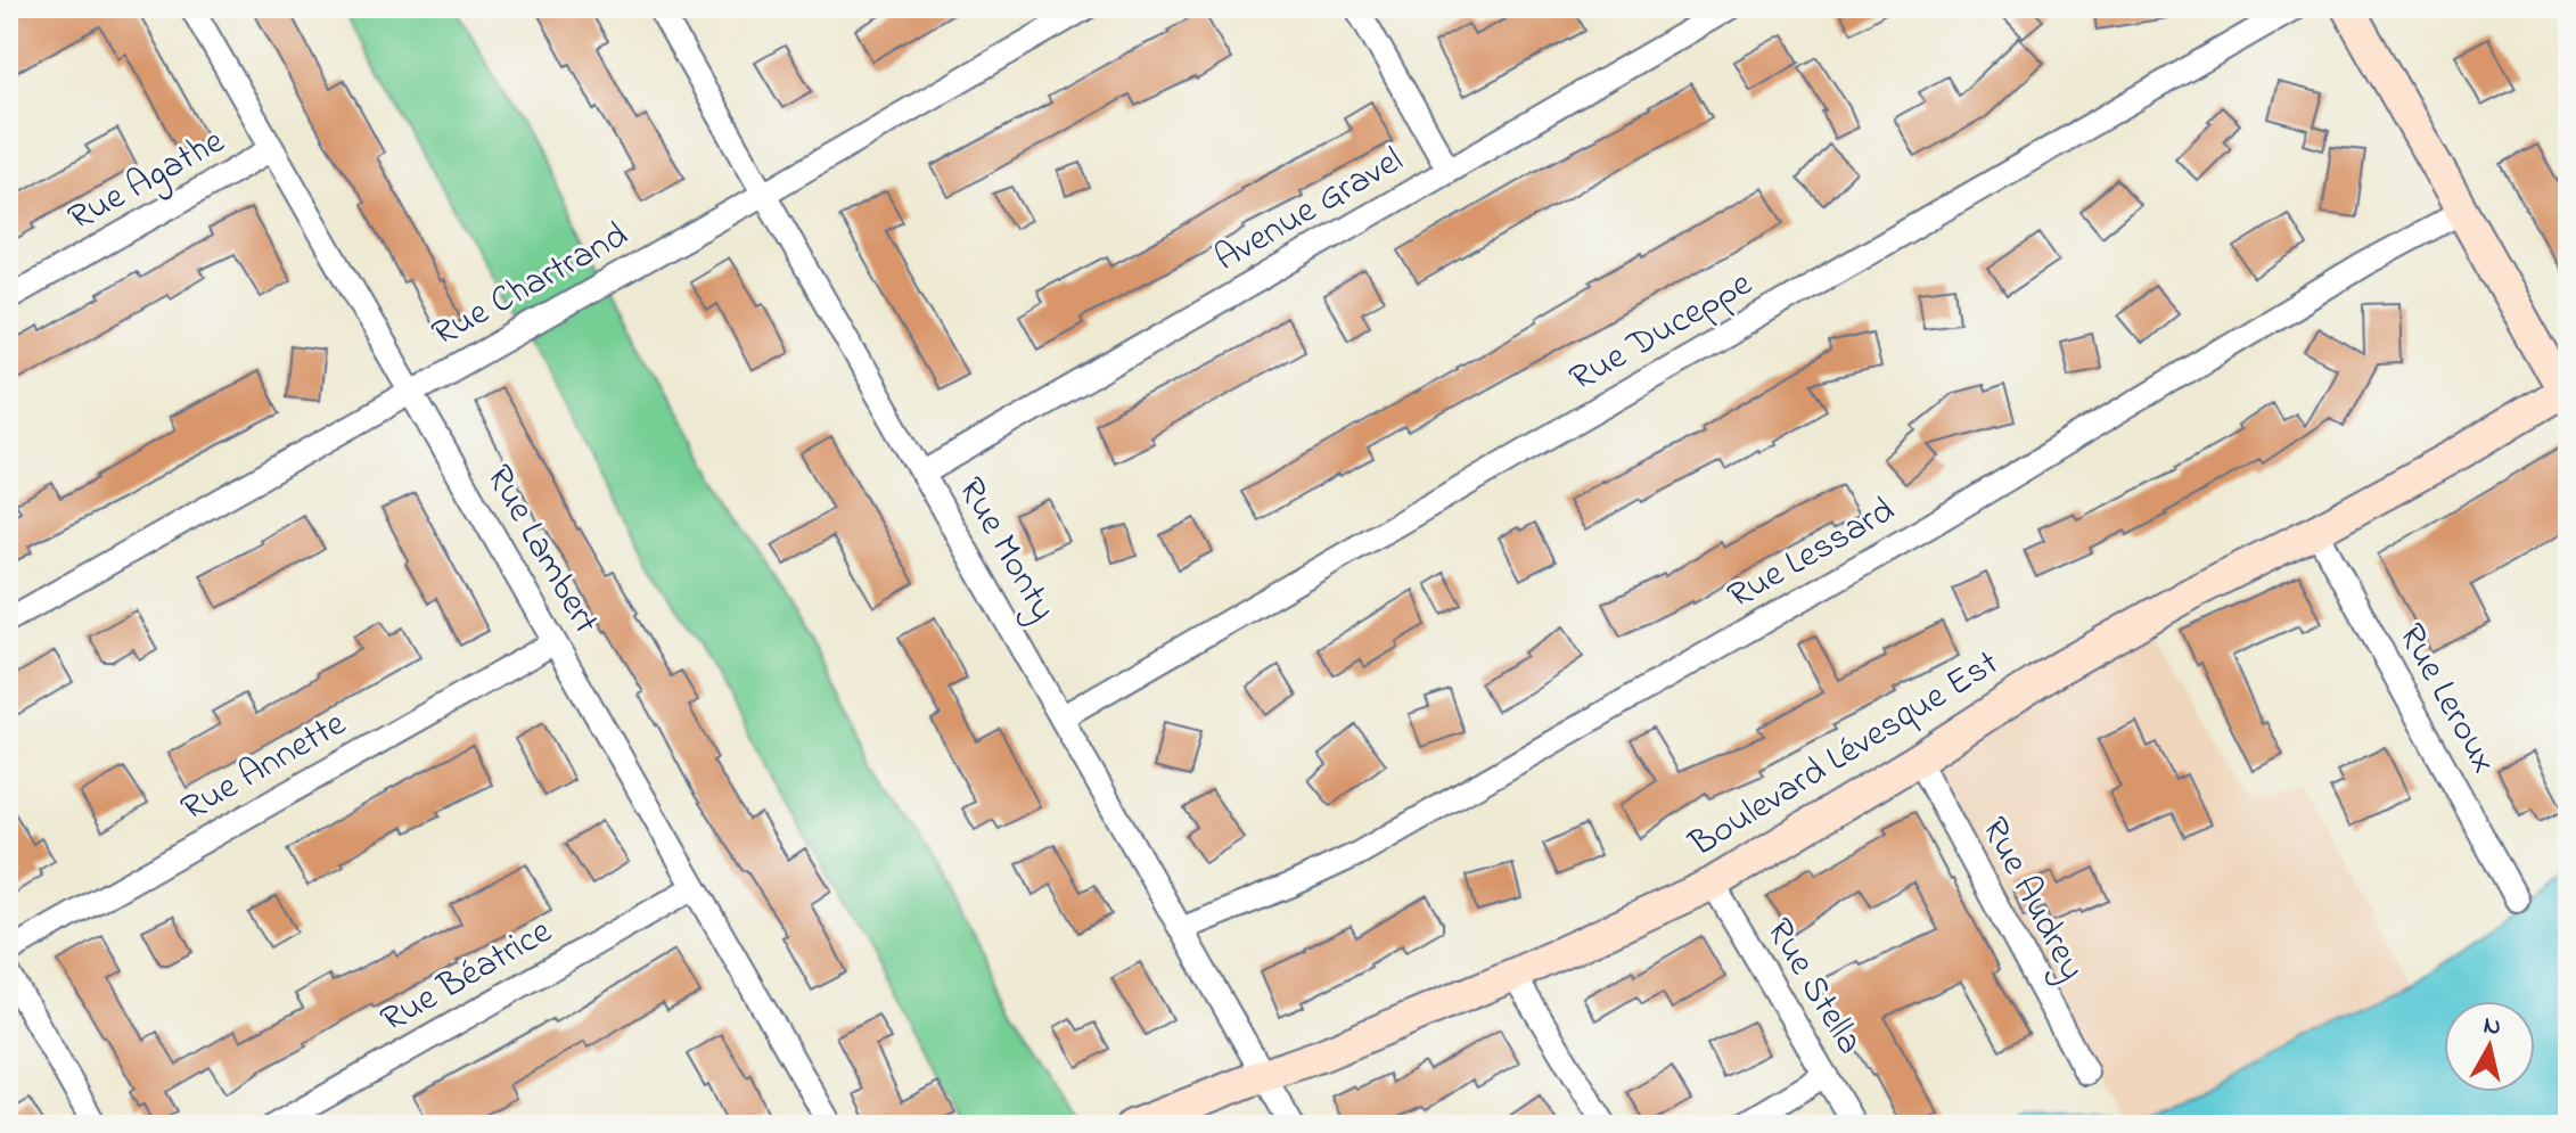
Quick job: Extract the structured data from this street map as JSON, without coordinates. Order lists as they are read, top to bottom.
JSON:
{
  "streets": {
    "street": [
      "Rue Agathe",
      "Avenue Gravel",
      "Rue Chartrand",
      "Rue Duceppe",
      "Rue Lambert",
      "Rue Monty",
      "Rue Lessard",
      "Rue Leroux",
      "Boulevard Lévesque Est",
      "Rue Annette",
      "Rue Audrey",
      "Rue Béatrice",
      "Rue Stella"
    ]
  },
  "crossings": [
    ["Rue Agathe", "Rue Lambert"],
    ["Avenue Gravel", "Rue Monty"],
    ["Rue Chartrand", "Rue Lambert"],
    ["Rue Chartrand", "Rue Monty"],
    ["Rue Duceppe", "Rue Monty"],
    ["Rue Lambert", "Rue Annette"],
    ["Rue Lambert", "Rue Béatrice"],
    ["Rue Monty", "Rue Lessard"],
    ["Rue Monty", "Boulevard Lévesque Est"],
    ["Rue Leroux", "Boulevard Lévesque Est"],
    ["Boulevard Lévesque Est", "Rue Audrey"],
    ["Boulevard Lévesque Est", "Rue Stella"]
  ],
  "north": "top"
}
